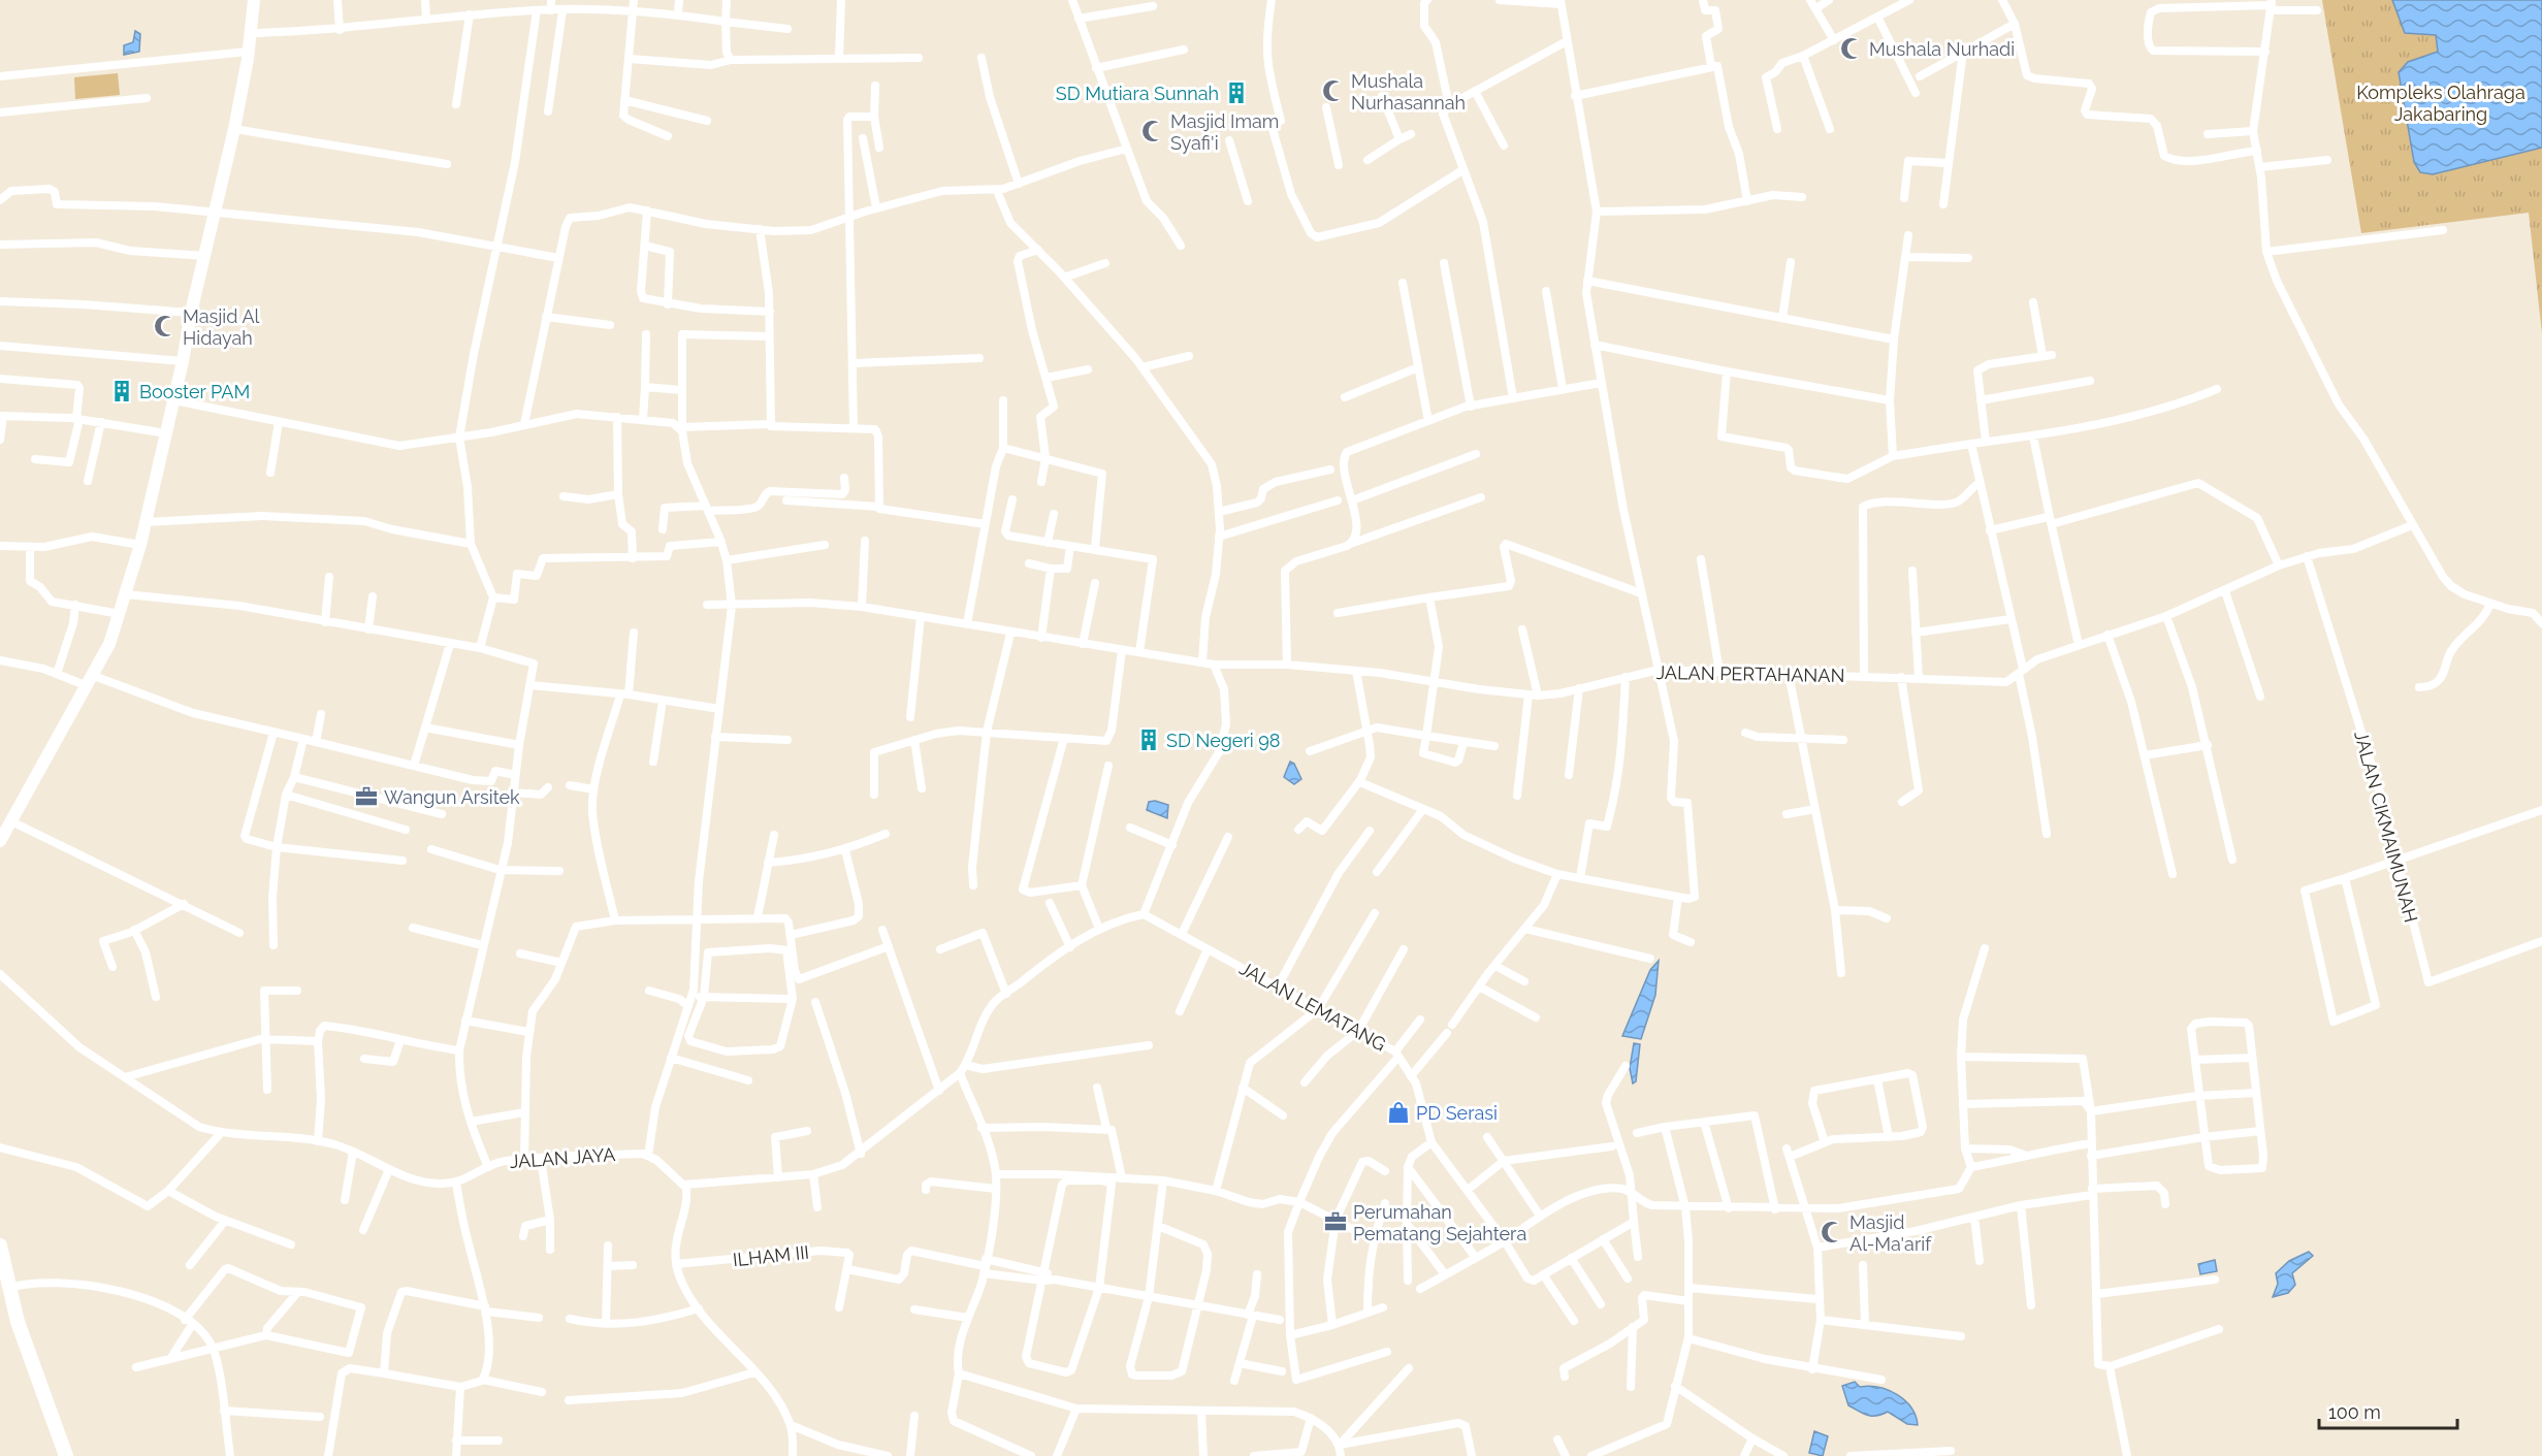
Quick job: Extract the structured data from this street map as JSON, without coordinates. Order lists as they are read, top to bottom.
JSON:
{
  "streets": {
    "street": [
      "JALAN PERTAHANAN",
      "JALAN CIKMAIMUNAH",
      "JALAN LEMATANG",
      "JALAN JAYA",
      "ILHAM III"
    ]
  },
  "crossings": [
    ["JALAN PERTAHANAN", "JALAN CIKMAIMUNAH"]
  ],
  "parks": ["Kompleks Olahraga Jakabaring"],
  "places": {
    "mosque": [
      "Mushala Nurhadi",
      "Mushala Nurhasannah",
      "Masjid Imam Syafi'i",
      "Masjid Al Hidayah",
      "Masjid Al-Ma'arif"
    ],
    "building": ["SD Mutiara Sunnah", "Booster PAM", "SD Negeri 98"],
    "office": ["Wangun Arsitek", "Perumahan Pematang Sejahtera"],
    "shop": ["PD Serasi"]
  },
  "scale_bar": "100 m"
}
